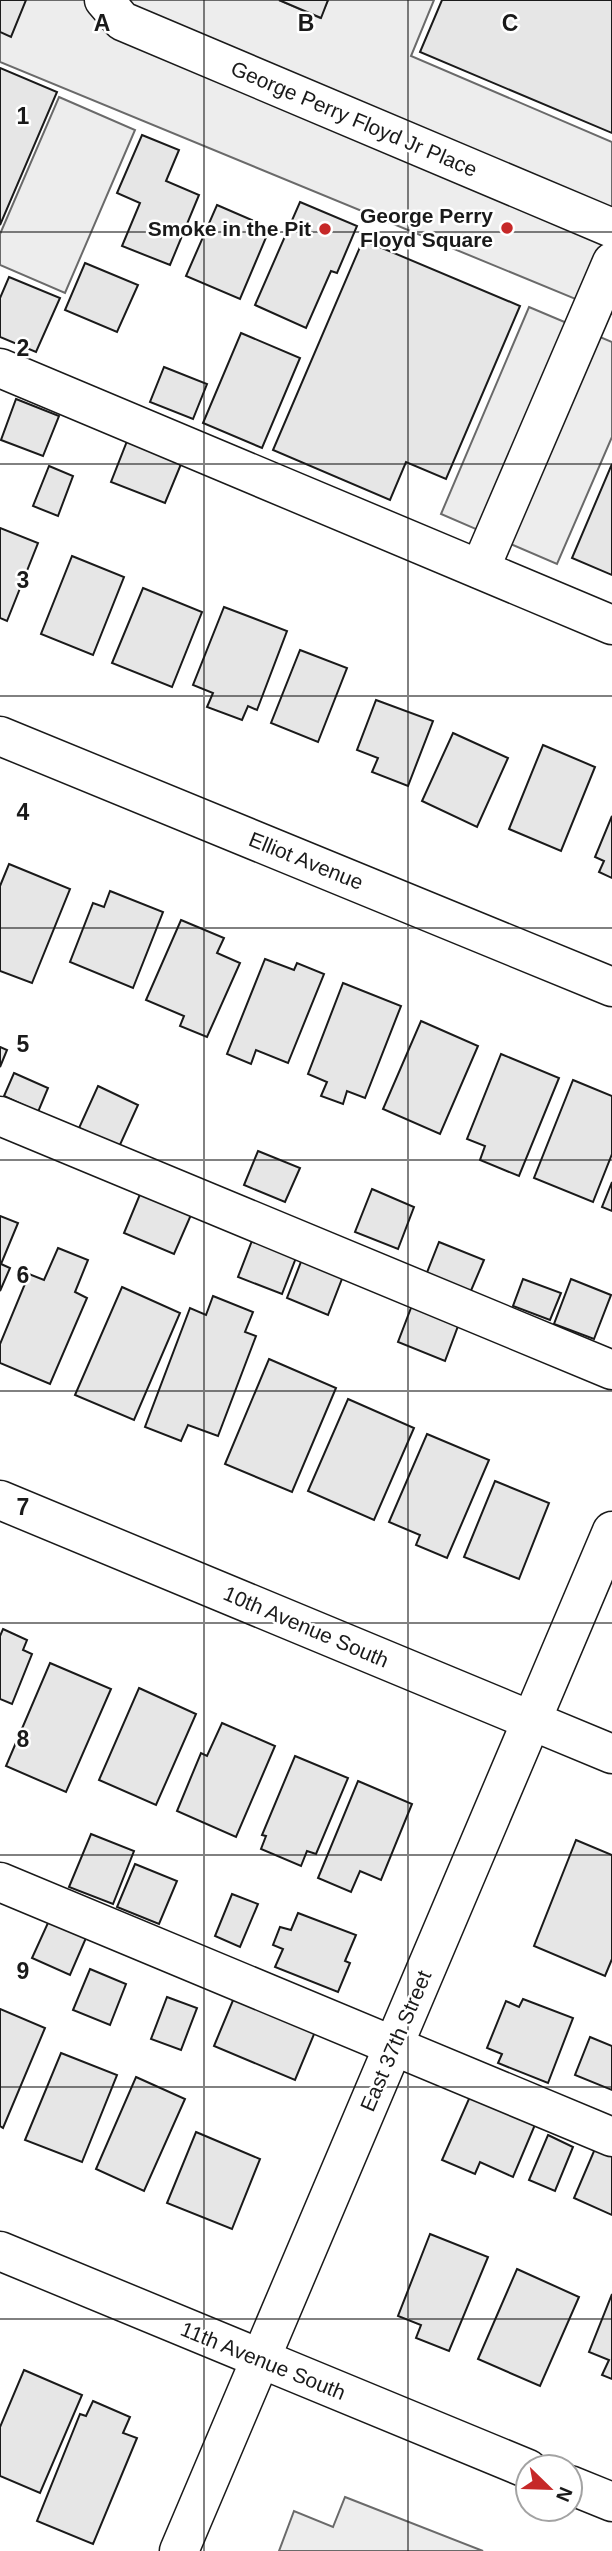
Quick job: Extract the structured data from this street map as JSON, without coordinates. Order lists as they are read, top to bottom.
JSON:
{
  "streets": {
    "street": [
      "George Perry Floyd Jr Place",
      "Elliot Avenue",
      "10th Avenue South",
      "East 37th Street",
      "11th Avenue South"
    ]
  },
  "crossings": [
    ["10th Avenue South", "East 37th Street"],
    ["East 37th Street", "11th Avenue South"]
  ],
  "places": ["George Perry Floyd Square", "Smoke in the Pit"],
  "north": "bottom right",
  "grid": {
    "columns": ["A", "B", "C"],
    "rows": [
      "1",
      "2",
      "3",
      "4",
      "5",
      "6",
      "7",
      "8",
      "9"
    ]
  }
}
